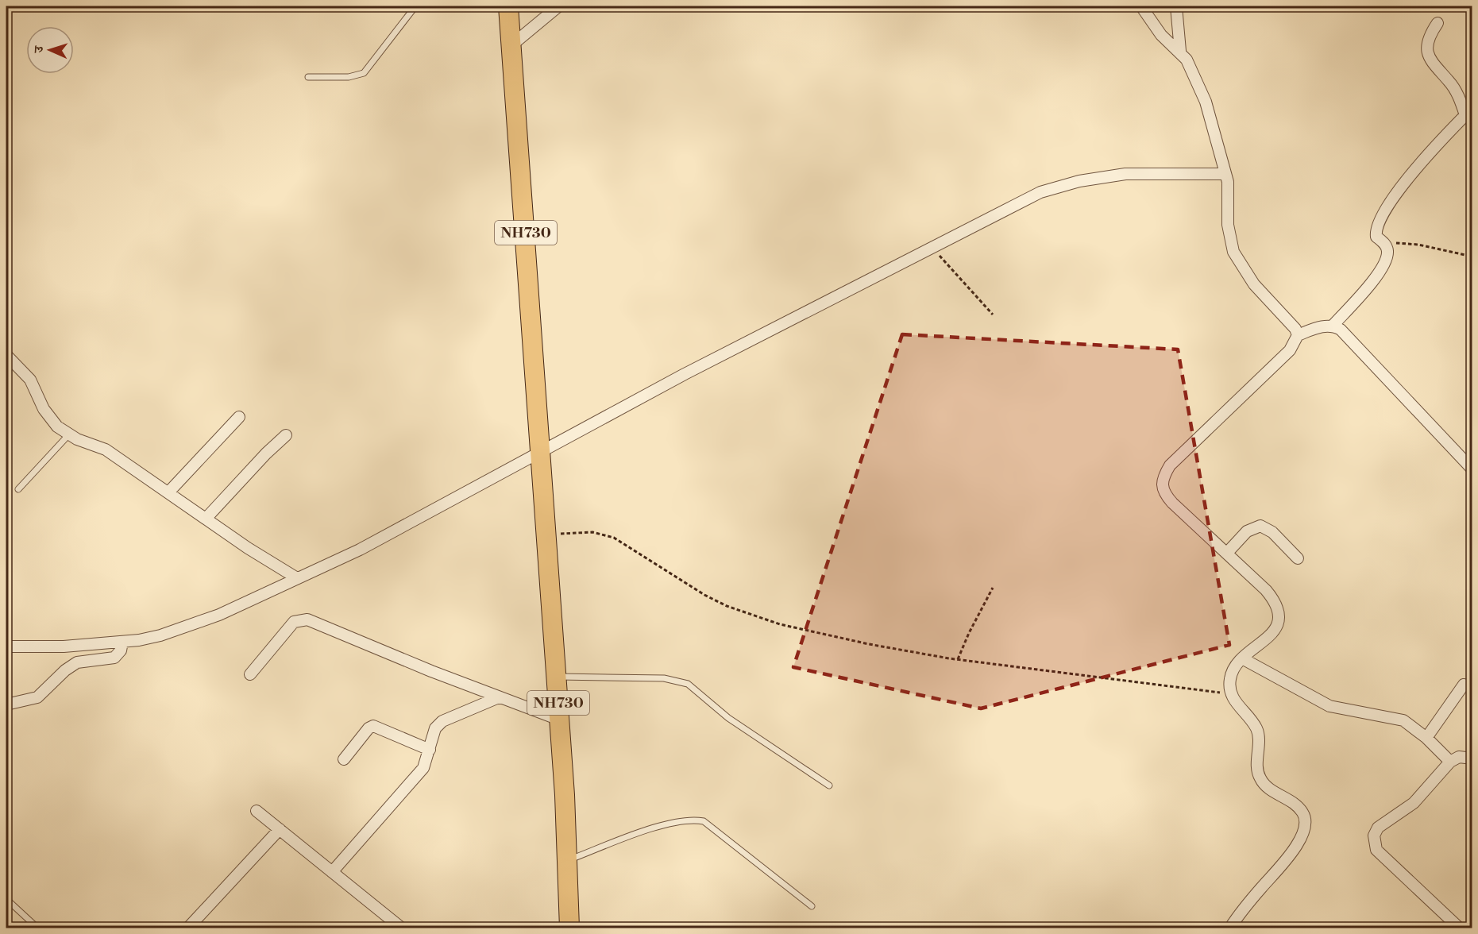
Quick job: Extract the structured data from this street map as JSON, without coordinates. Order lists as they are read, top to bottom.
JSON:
{
  "streets": {
    "highway": ["NH730"]
  },
  "north": "left"
}
